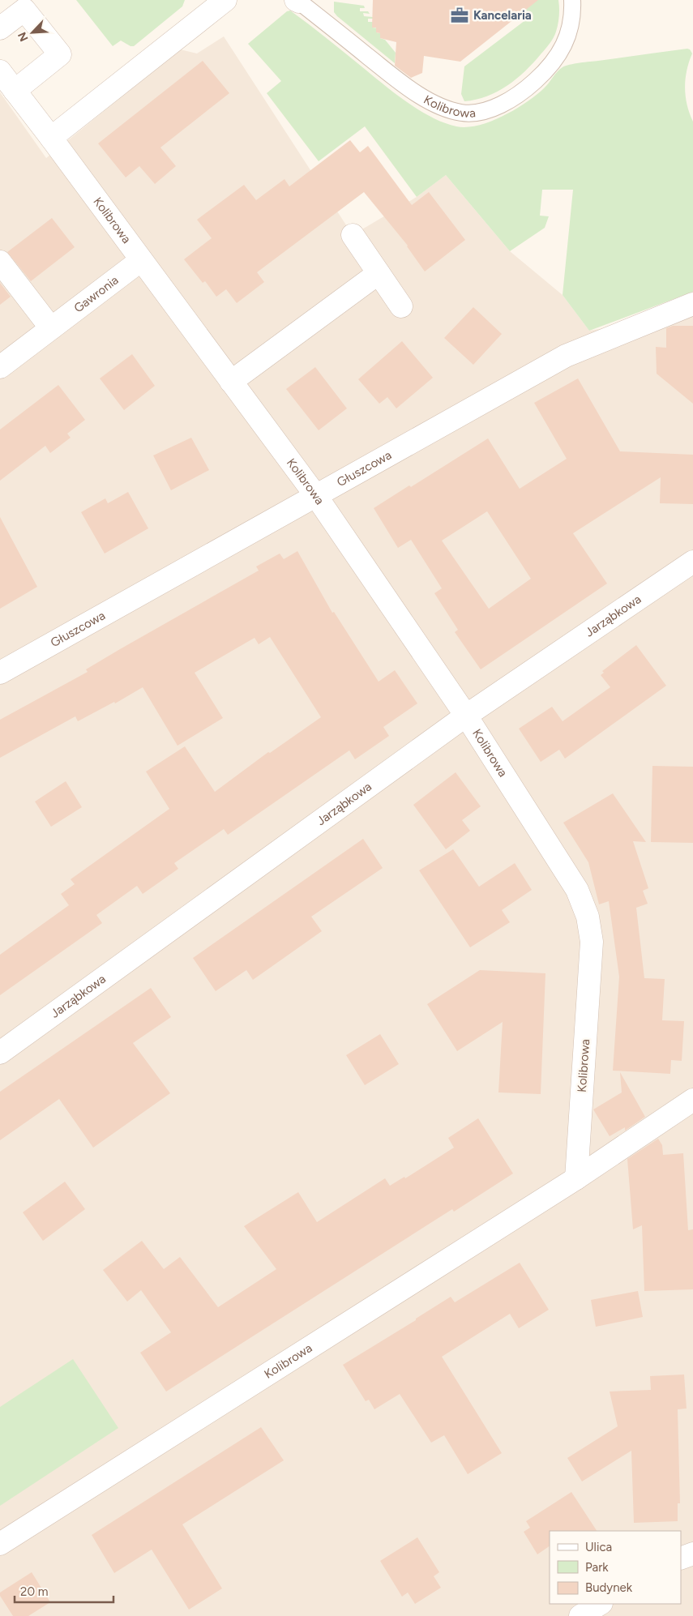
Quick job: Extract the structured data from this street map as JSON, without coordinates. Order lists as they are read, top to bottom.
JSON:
{
  "streets": {
    "street": [
      "Kolibrowa",
      "Gawronia",
      "Głuszcowa",
      "Jarząbkowa"
    ]
  },
  "crossings": [
    ["Kolibrowa", "Gawronia"],
    ["Kolibrowa", "Głuszcowa"],
    ["Kolibrowa", "Jarząbkowa"]
  ],
  "places": {
    "office": ["Kancelaria"]
  },
  "legend": ["Ulica", "Park", "Budynek"],
  "scale_bar": "20 m",
  "north": "bottom left"
}
